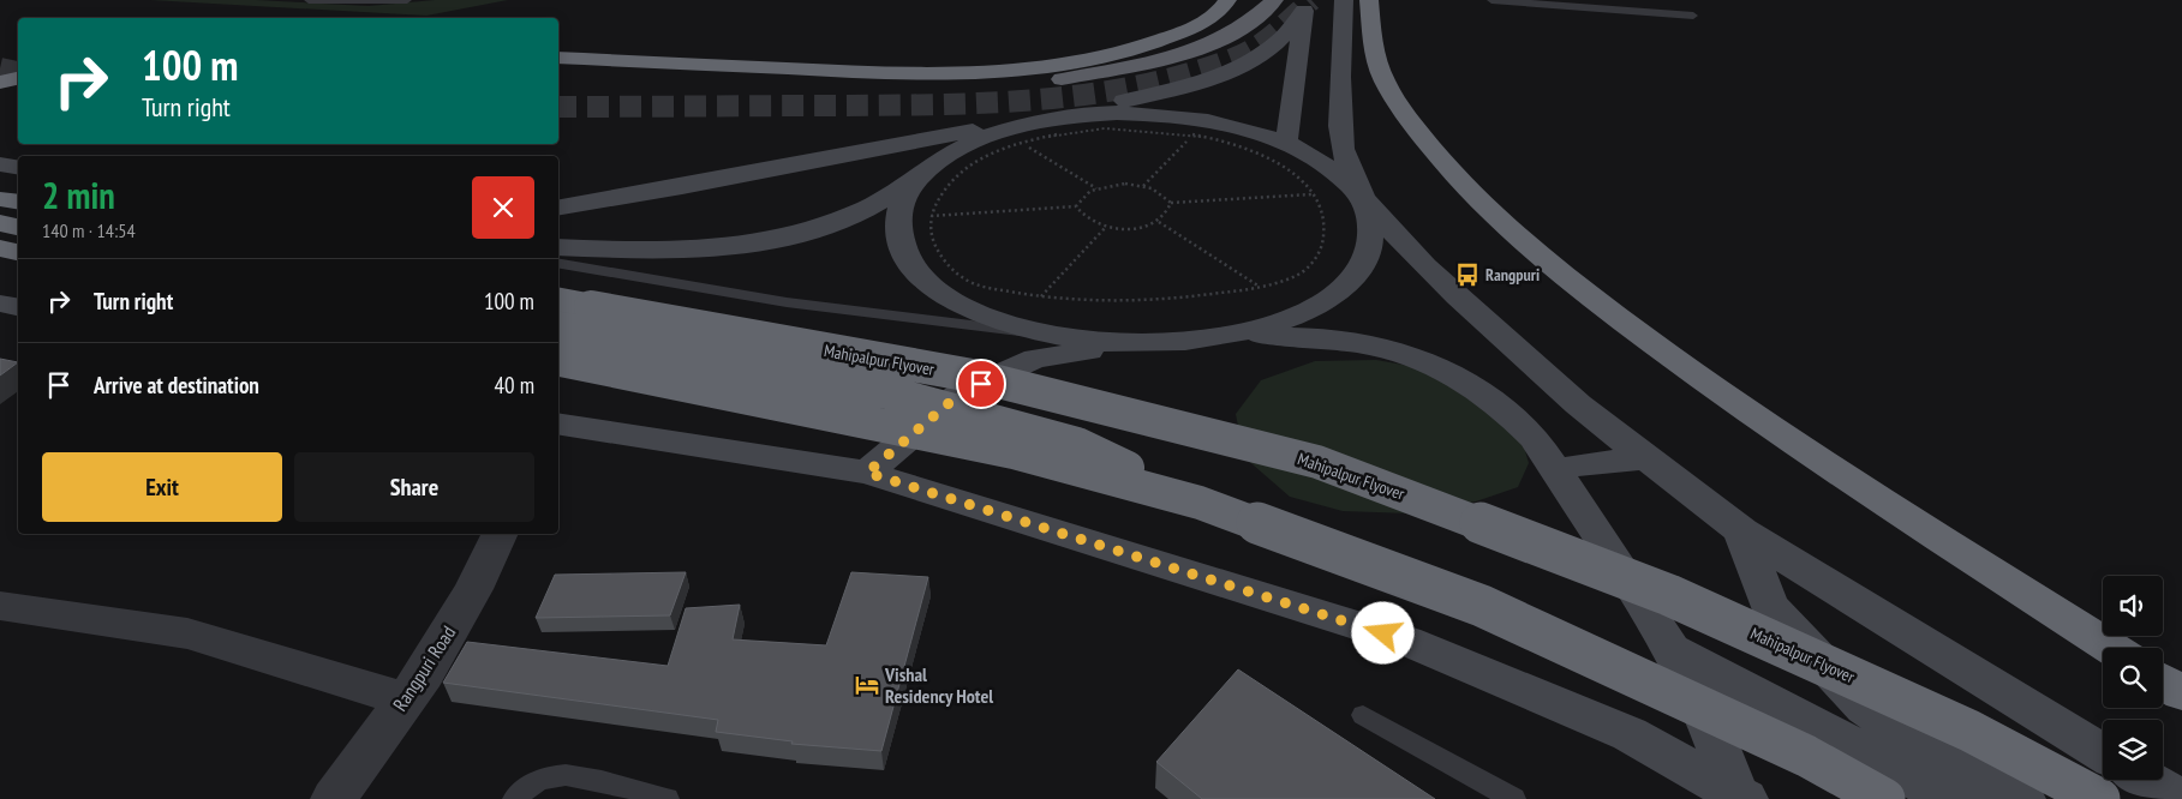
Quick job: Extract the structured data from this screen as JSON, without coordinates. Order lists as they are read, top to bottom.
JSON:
{
  "streets": {
    "highway": ["Mahipalpur Flyover"],
    "street": ["Rangpuri Road"]
  },
  "places": {
    "bus stop": ["Rangpuri"],
    "hotel": ["Vishal Residency Hotel"]
  },
  "page": {
    "turn": ["100 m", "Turn right"],
    "heading": ["2 min", "140 m · 14:54"],
    "list": [
      {
        "name": "Turn right",
        "value": "100 m"
      },
      {
        "name": "Arrive at destination",
        "value": "40 m"
      }
    ],
    "buttons": ["Exit", "Share"]
  }
}
